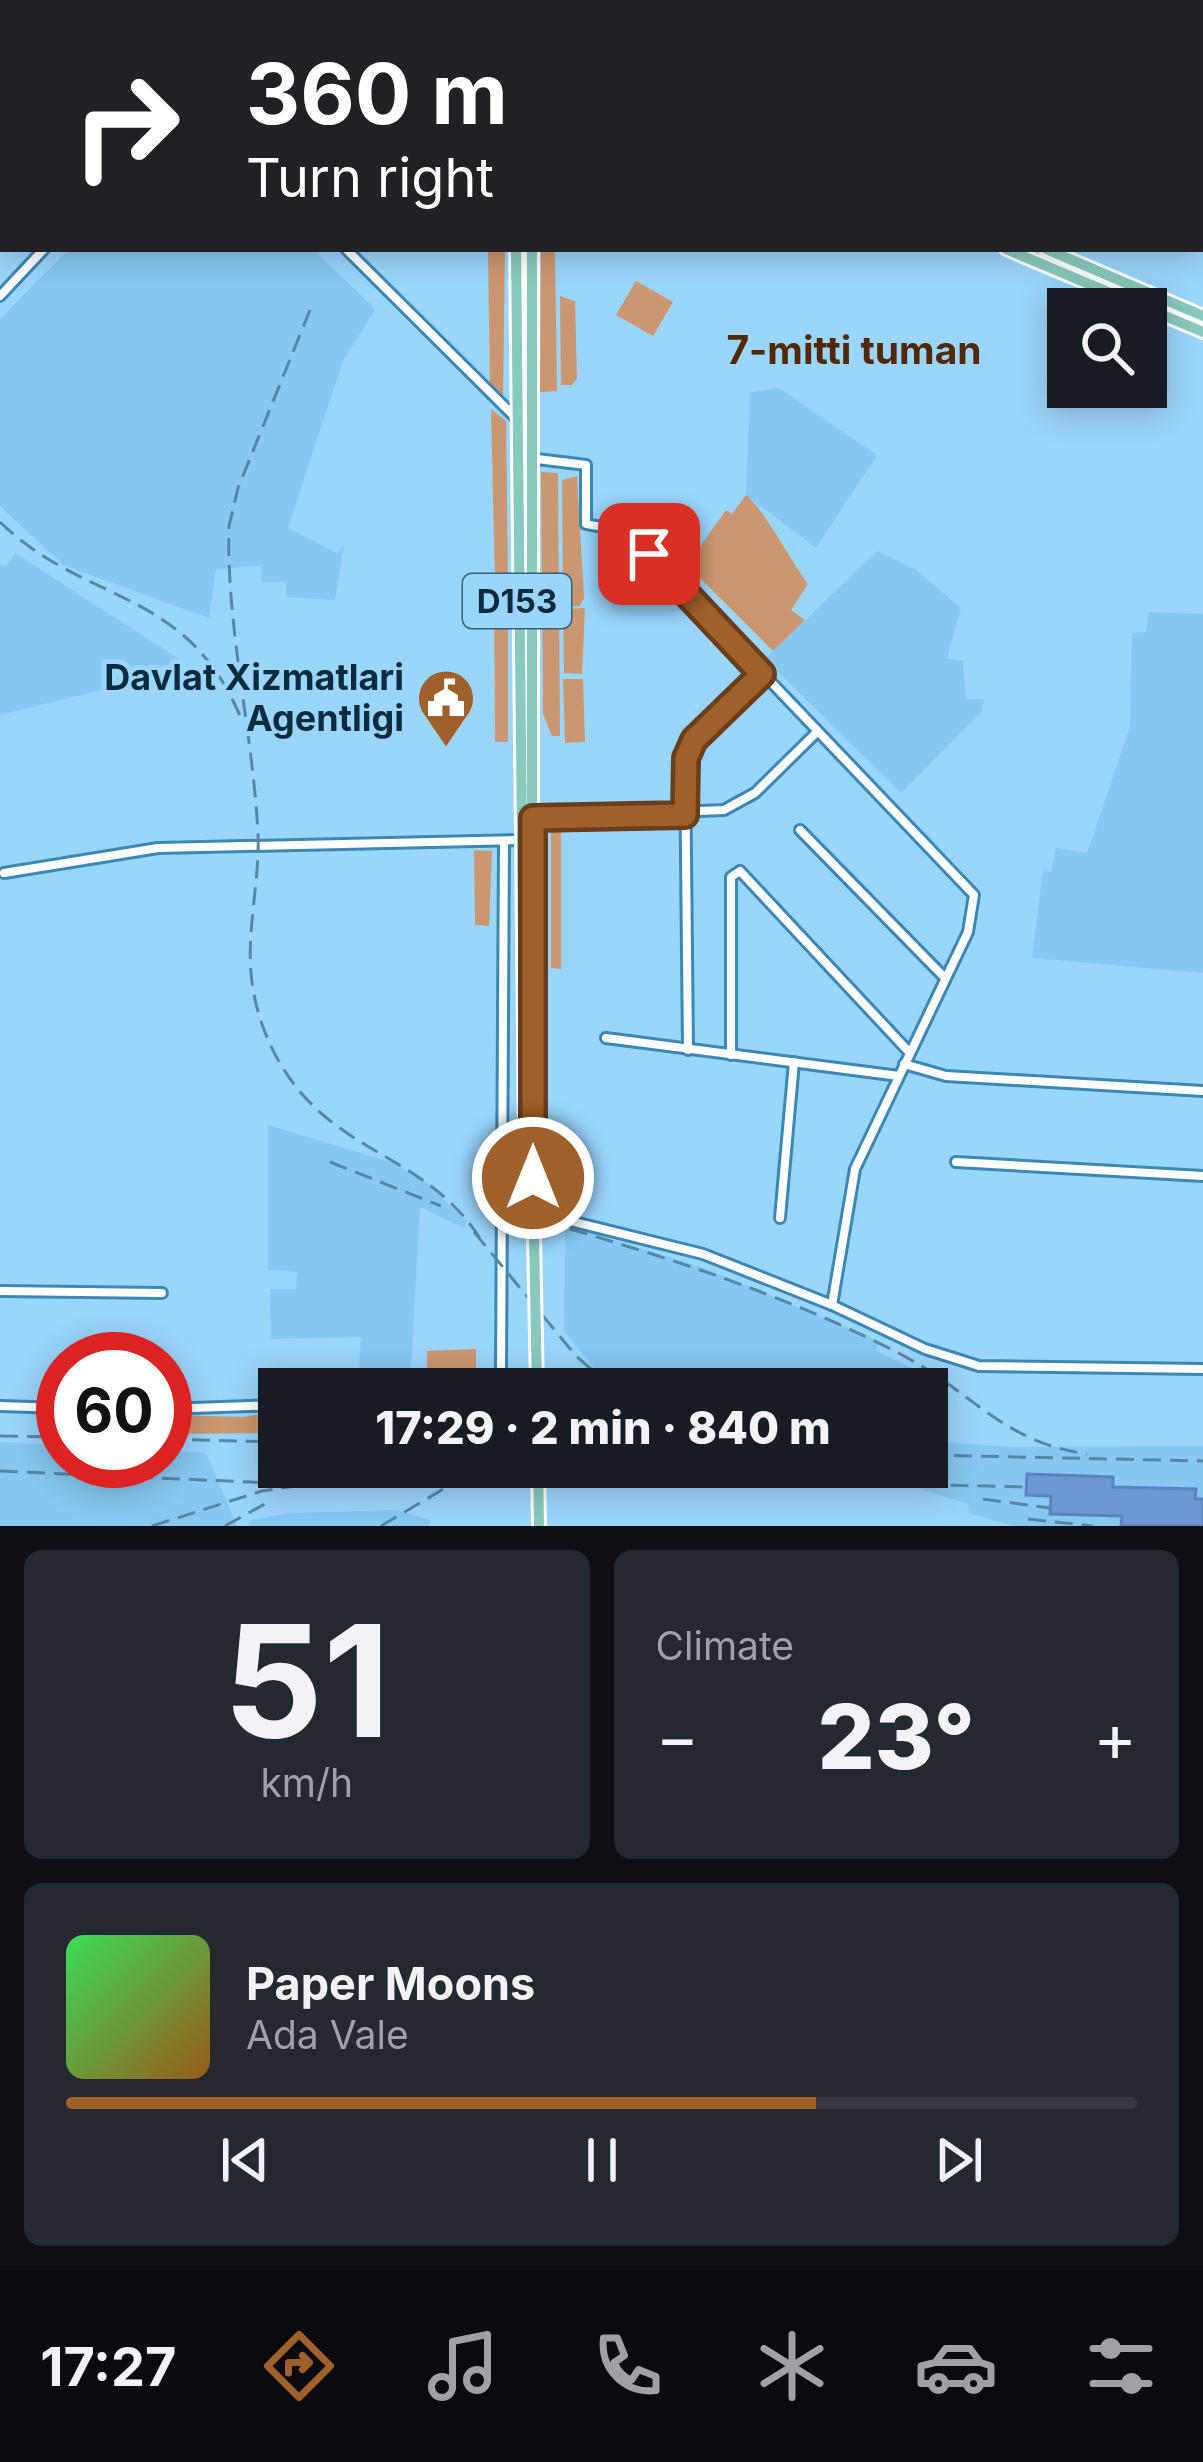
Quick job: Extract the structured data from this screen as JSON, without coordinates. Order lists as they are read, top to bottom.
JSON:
{
  "streets": {
    "main road": ["D153"]
  },
  "districts": ["7-mitti tuman"],
  "places": {
    "public building": ["Davlat Xizmatlari Agentligi"]
  },
  "page": {
    "turn": ["360 m", "Turn right"],
    "limit": "60",
    "trip": "17:29 · 2 min · 840 m",
    "tile": [
      ["51", "km/h"],
      "Climate"
    ],
    "heat": ["−", "23°", "+"],
    "song": ["Paper Moons", "Ada Vale"],
    "tabs": "17:27"
  }
}
